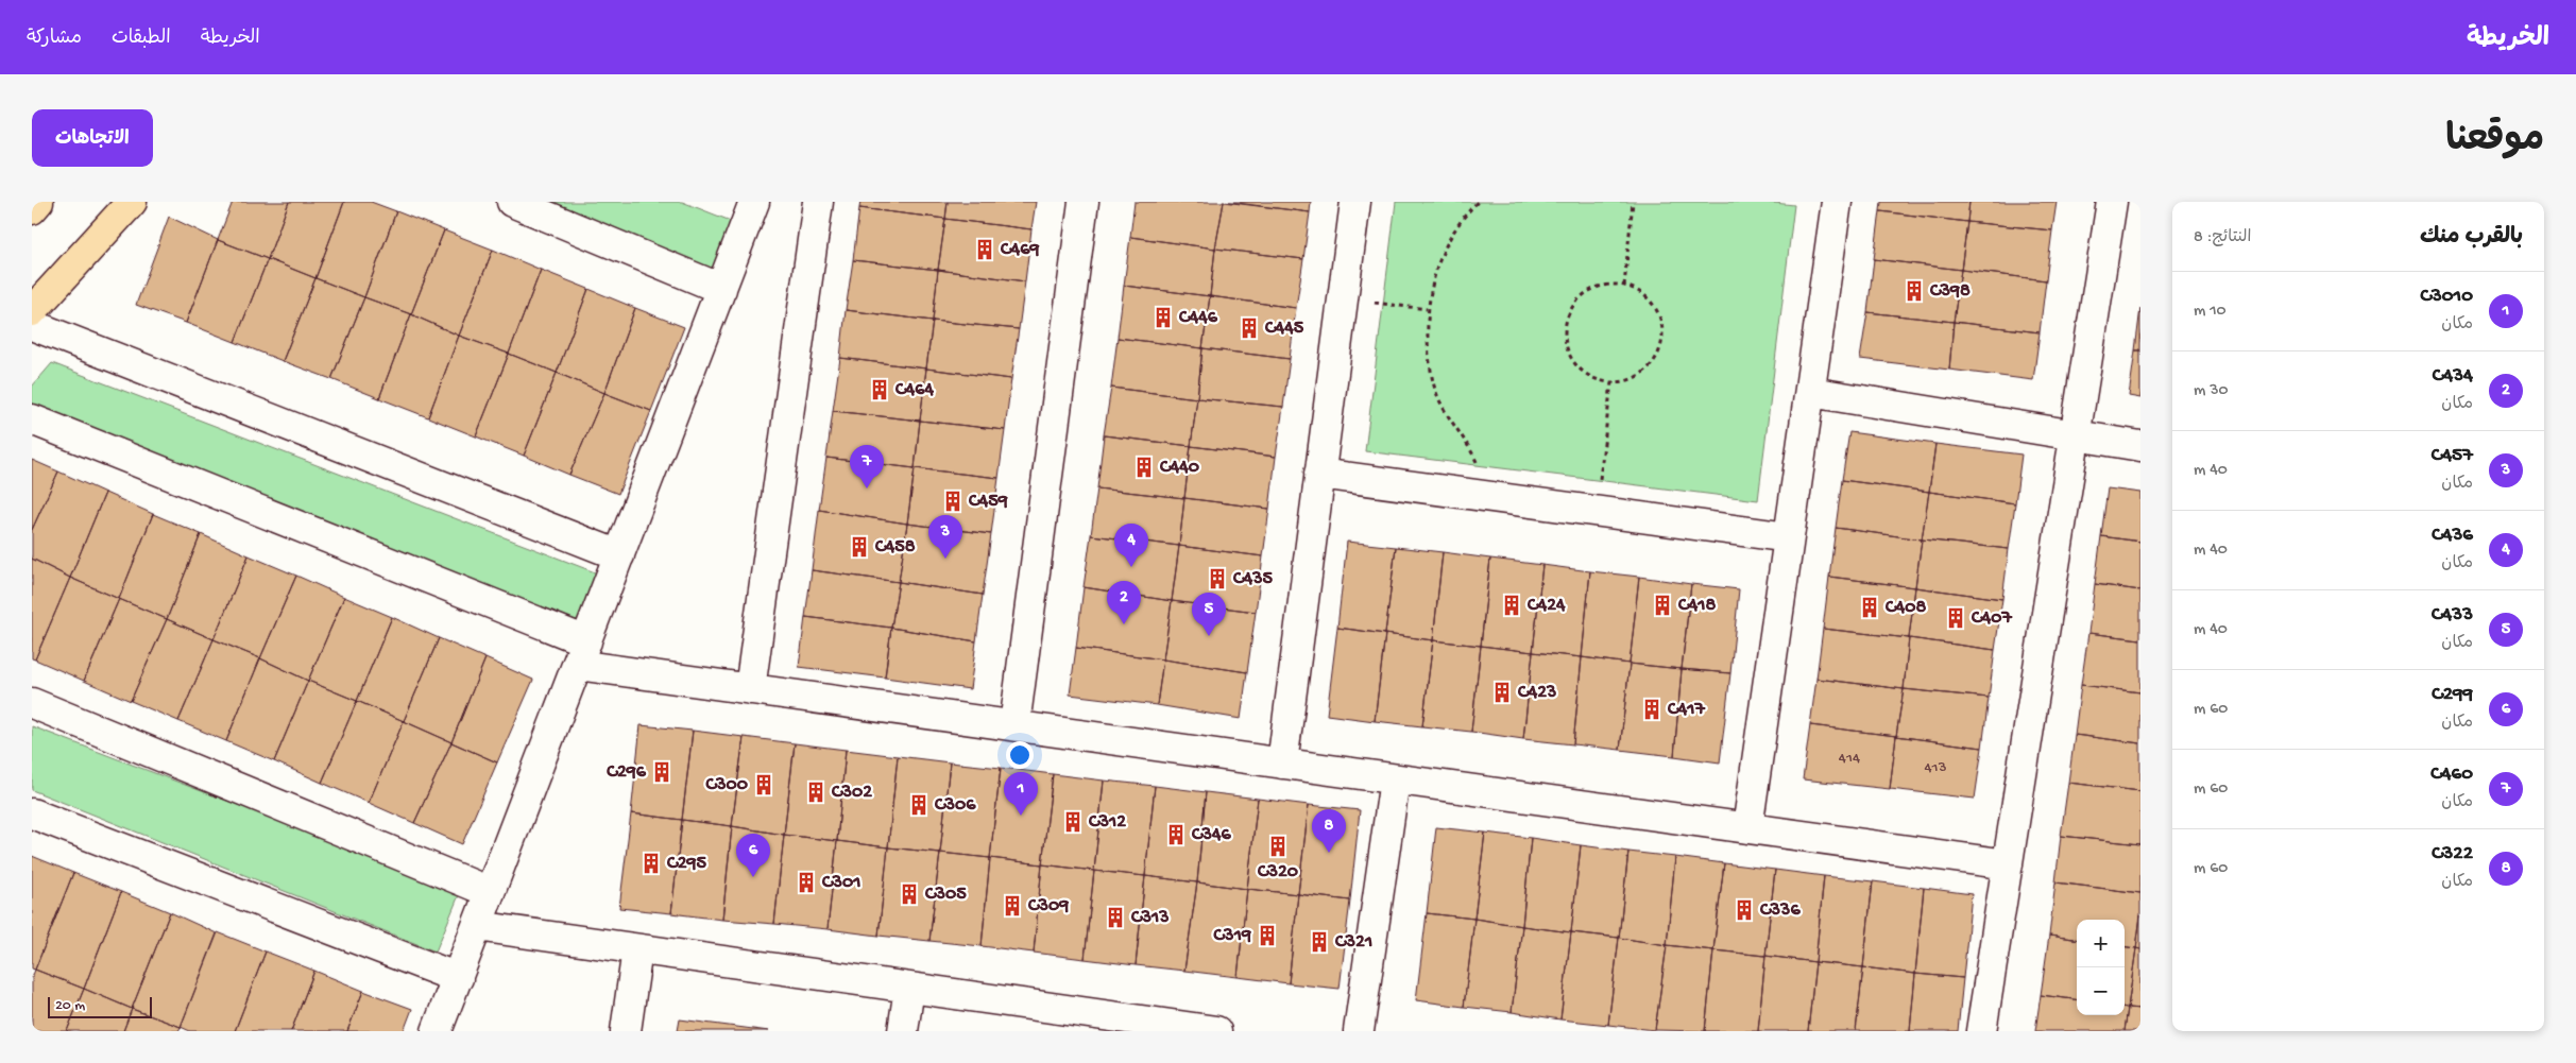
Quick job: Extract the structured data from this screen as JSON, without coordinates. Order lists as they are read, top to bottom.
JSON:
{
  "places": {
    "building": [
      "C469",
      "C398",
      "C446",
      "C445",
      "C464",
      "C440",
      "C459",
      "C458",
      "C435",
      "C424",
      "C418",
      "C408",
      "C407",
      "C423",
      "C417",
      "C296",
      "C300",
      "C302",
      "C306",
      "C312",
      "C346",
      "C320",
      "C295",
      "C301",
      "C305",
      "C309",
      "C336",
      "C313",
      "C319",
      "C321"
    ]
  },
  "house_numbers": ["414", "413"],
  "scale_bar": "20 m",
  "page": {
    "header": "الخريطة",
    "nav": ["الخريطة", "الطبقات", "مشاركة"],
    "title": "موقعنا",
    "buttons": "الاتجاهات",
    "heading": ["بالقرب منك", "النتائج: 8"],
    "list": [
      {
        "mark": "1",
        "name": "C3010",
        "note": "مكان",
        "value": "10 m"
      },
      {
        "mark": "2",
        "name": "C434",
        "note": "مكان",
        "value": "30 m"
      },
      {
        "mark": "3",
        "name": "C457",
        "note": "مكان",
        "value": "40 m"
      },
      {
        "mark": "4",
        "name": "C436",
        "note": "مكان",
        "value": "40 m"
      },
      {
        "mark": "5",
        "name": "C433",
        "note": "مكان",
        "value": "40 m"
      },
      {
        "mark": "6",
        "name": "C299",
        "note": "مكان",
        "value": "60 m"
      },
      {
        "mark": "7",
        "name": "C460",
        "note": "مكان",
        "value": "60 m"
      },
      {
        "mark": "8",
        "name": "C322",
        "note": "مكان",
        "value": "60 m"
      }
    ],
    "pins": [
      "7",
      "3",
      "4",
      "2",
      "5",
      "1",
      "8",
      "6"
    ],
    "map_buttons": ["+", "−"],
    "scale": "20 m"
  }
}
